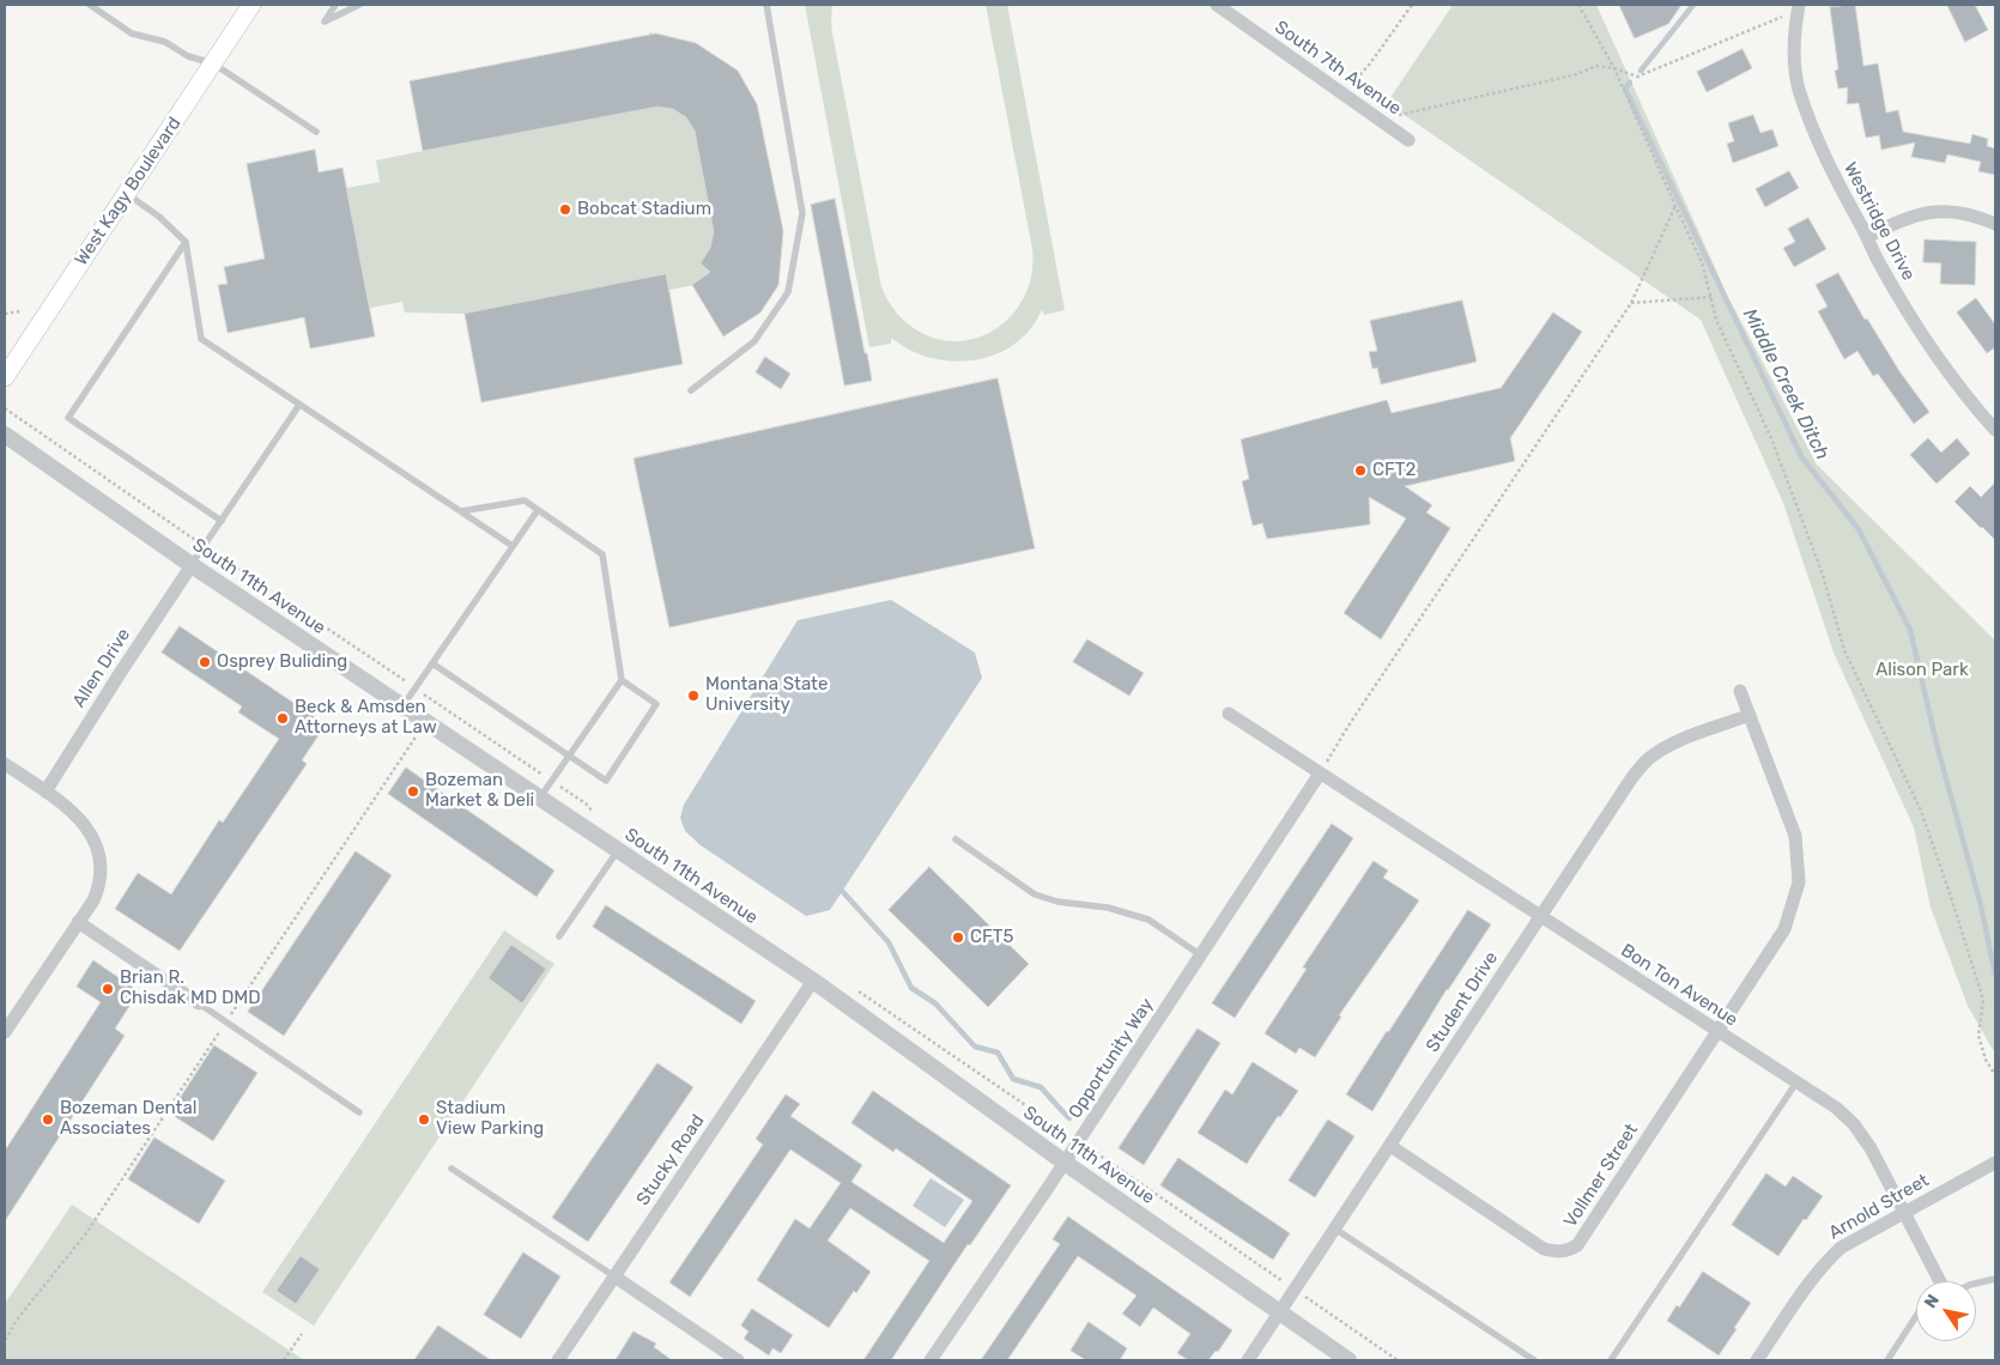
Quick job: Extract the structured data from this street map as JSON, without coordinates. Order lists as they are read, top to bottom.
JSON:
{
  "streets": {
    "main road": ["West Kagy Boulevard"],
    "street": [
      "South 7th Avenue",
      "Westridge Drive",
      "South 11th Avenue",
      "Allen Drive",
      "Bon Ton Avenue",
      "Student Drive",
      "Opportunity Way",
      "Stucky Road",
      "Vollmer Street",
      "Arnold Street"
    ]
  },
  "crossings": [
    ["South 11th Avenue", "Allen Drive"],
    ["South 11th Avenue", "Student Drive"],
    ["South 11th Avenue", "Opportunity Way"],
    ["South 11th Avenue", "Stucky Road"],
    ["Bon Ton Avenue", "Student Drive"],
    ["Bon Ton Avenue", "Opportunity Way"],
    ["Bon Ton Avenue", "Vollmer Street"],
    ["Bon Ton Avenue", "Arnold Street"],
    ["Student Drive", "Vollmer Street"]
  ],
  "water": ["Middle Creek Ditch"],
  "parks": ["Alison Park"],
  "places": [
    "Bobcat Stadium",
    "CFT2",
    "Osprey Buliding",
    "Montana State University",
    "Beck & Amsden Attorneys at Law",
    "Bozeman Market & Deli",
    "CFT5",
    "Brian R. Chisdak MD DMD",
    "Bozeman Dental Associates",
    "Stadium View Parking"
  ],
  "north": "top left"
}
